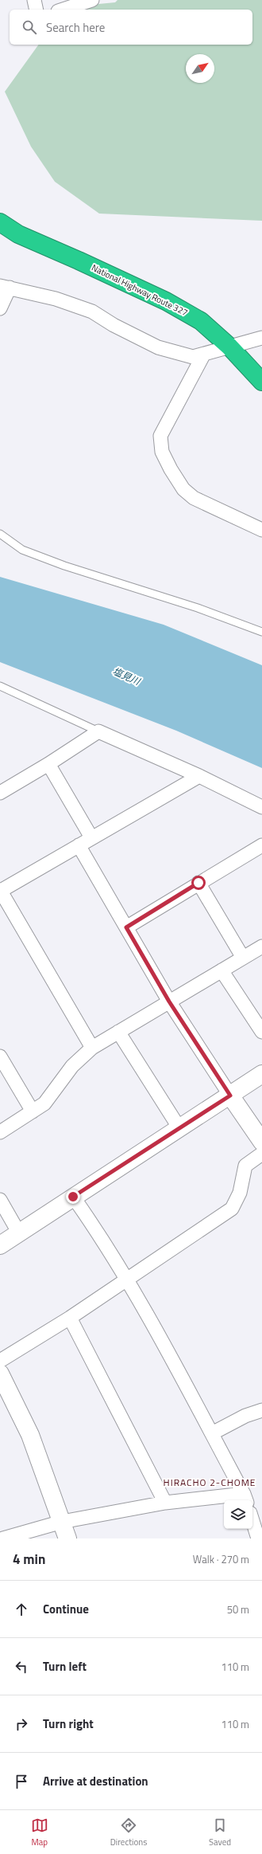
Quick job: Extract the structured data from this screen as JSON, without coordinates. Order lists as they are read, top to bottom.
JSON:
{
  "streets": {
    "highway": ["National Highway Route 327"]
  },
  "districts": ["HIRACHO 2-CHOME"],
  "water": ["塩見川"],
  "north": "top right",
  "page": {
    "search": "Search here",
    "heading": ["4 min", "Walk · 270 m"],
    "list": [
      ["Continue", "50 m"],
      ["Turn left", "110 m"],
      ["Turn right", "110 m"],
      "Arrive at destination"
    ],
    "nav": ["Map", "Directions", "Saved"]
  }
}
